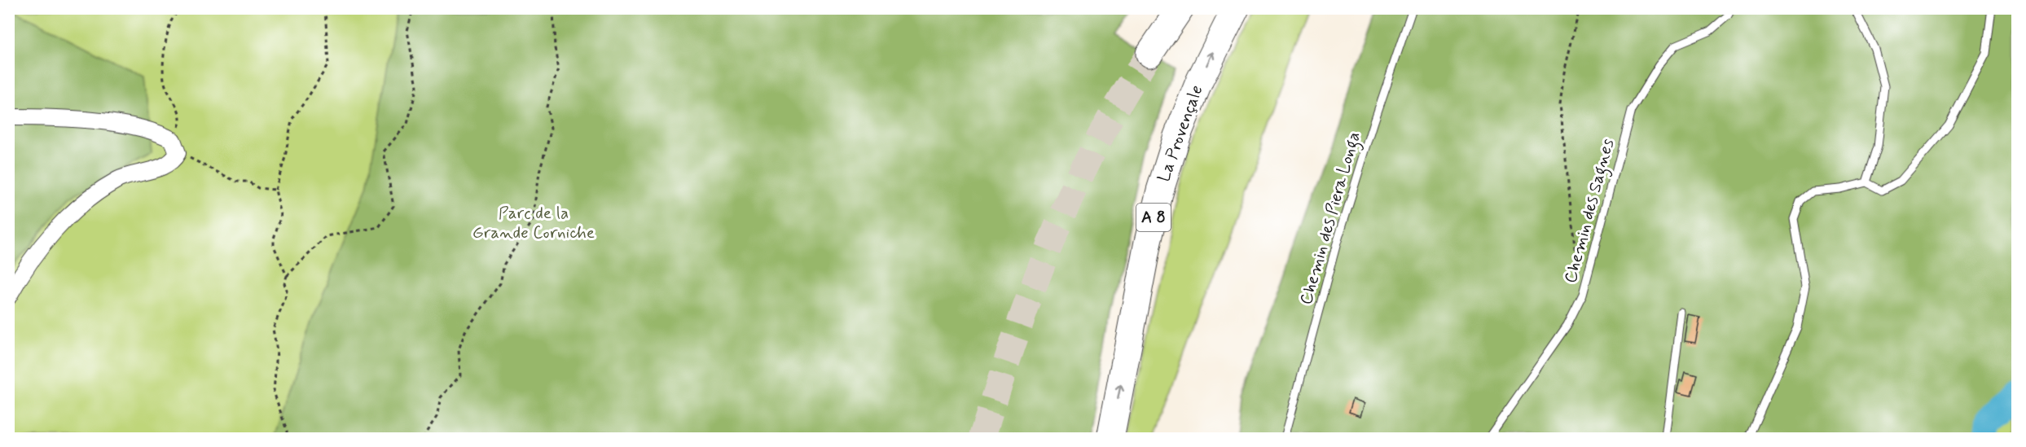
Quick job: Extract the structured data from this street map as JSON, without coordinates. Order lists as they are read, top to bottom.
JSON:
{
  "streets": {
    "highway": ["La Provençale", "A 8"],
    "lane": ["Chemin des Sagnes", "Chemin des Piera Longa"]
  },
  "one_way": ["La Provençale"],
  "parks": ["Parc de la Grande Corniche"]
}
